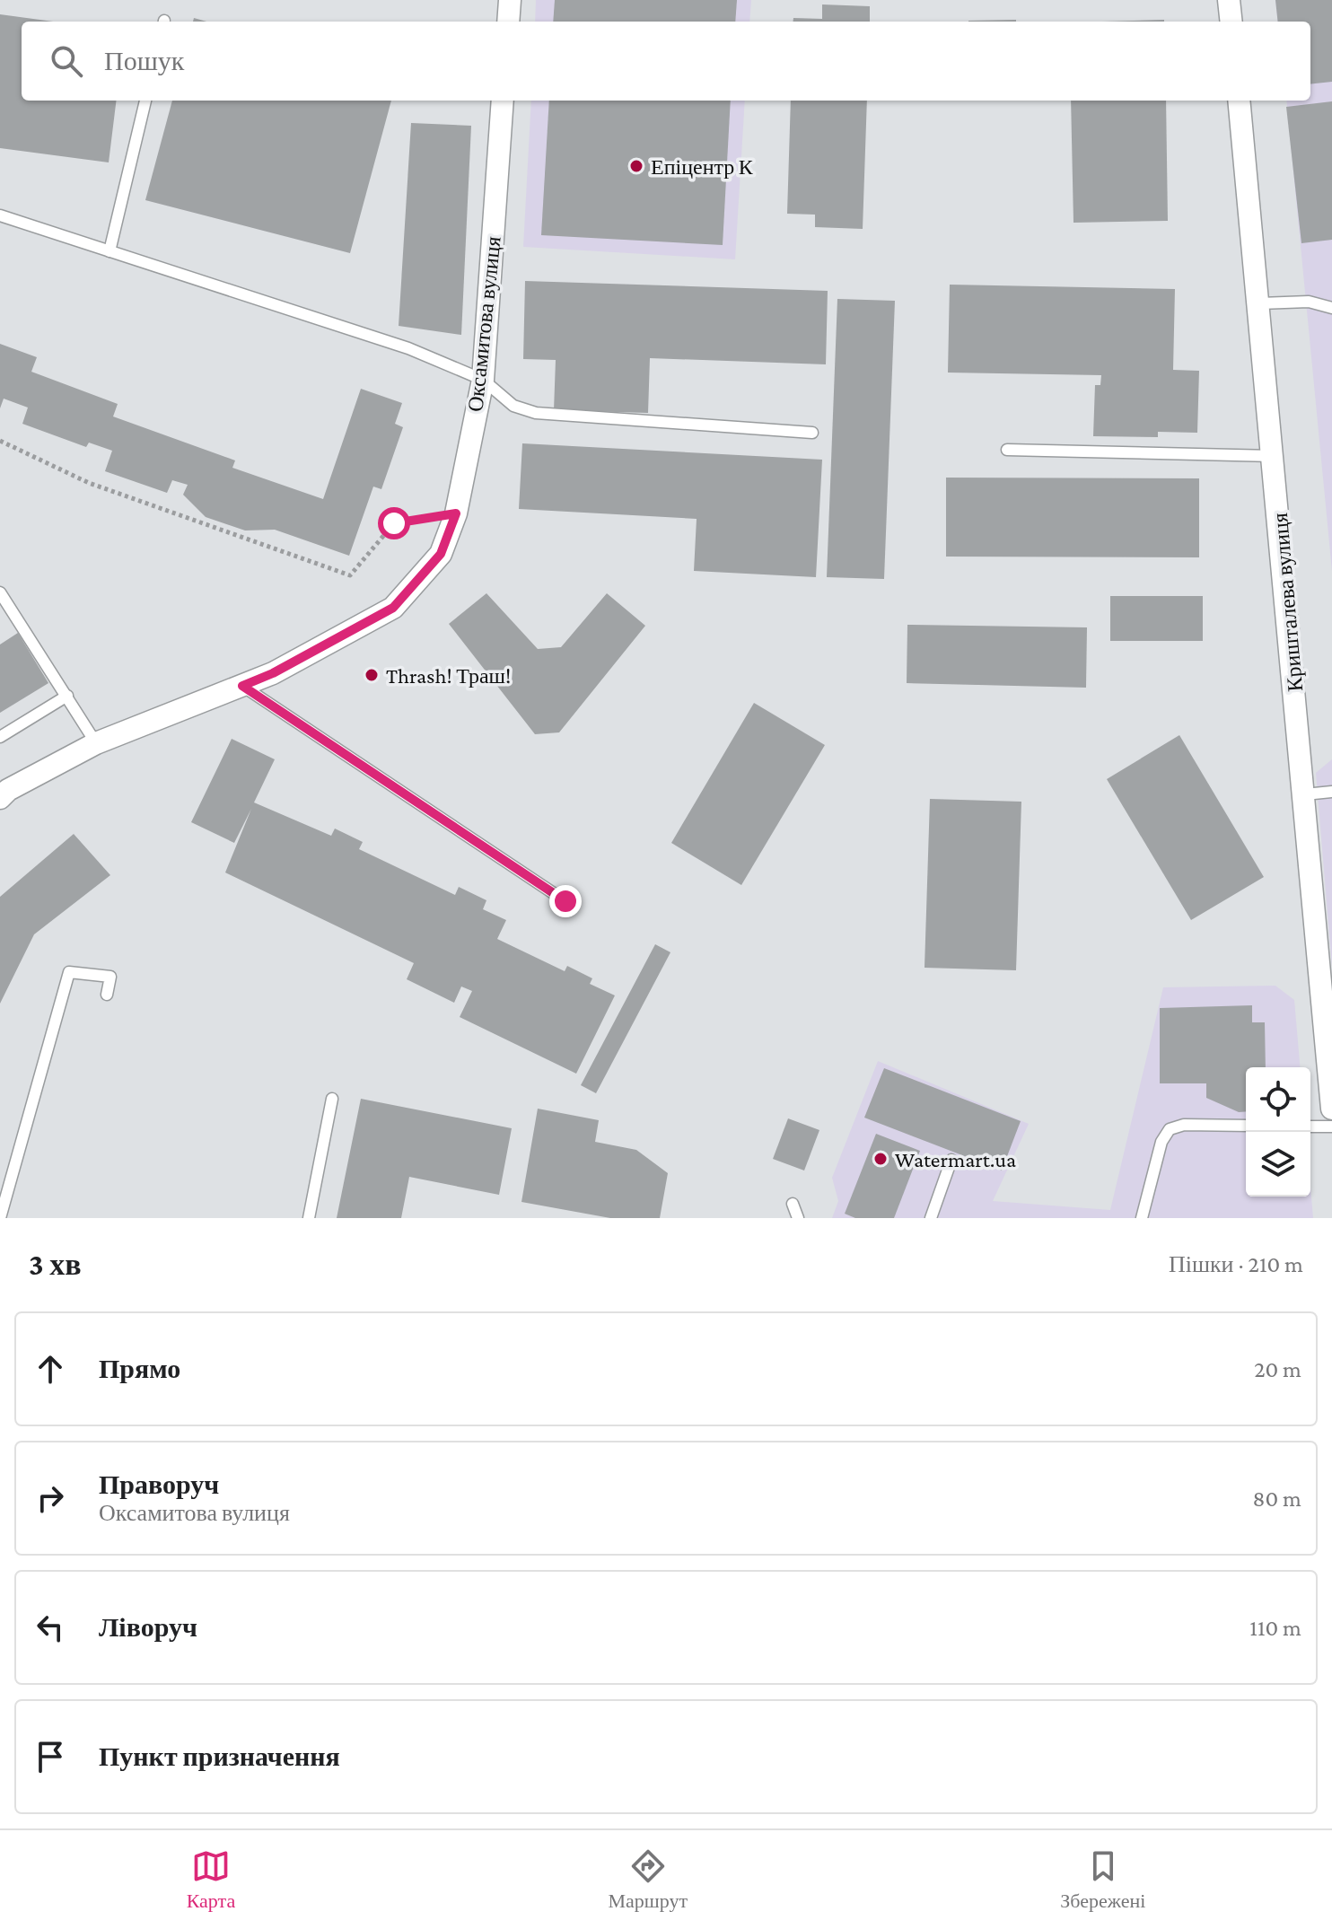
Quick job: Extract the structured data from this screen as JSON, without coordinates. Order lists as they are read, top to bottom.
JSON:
{
  "streets": {
    "street": ["Оксамитова вулиця", "Кришталева вулиця"]
  },
  "places": ["Епіцентр К", "Thrash! Траш!", "Watermart.ua"],
  "page": {
    "search": "Пошук",
    "heading": ["3 хв", "Пішки · 210 m"],
    "list": [
      ["Прямо", "20 m"],
      ["Праворуч", "Оксамитова вулиця", "80 m"],
      ["Ліворуч", "110 m"],
      "Пункт призначення"
    ],
    "nav": ["Карта", "Маршрут", "Збережені"]
  }
}
